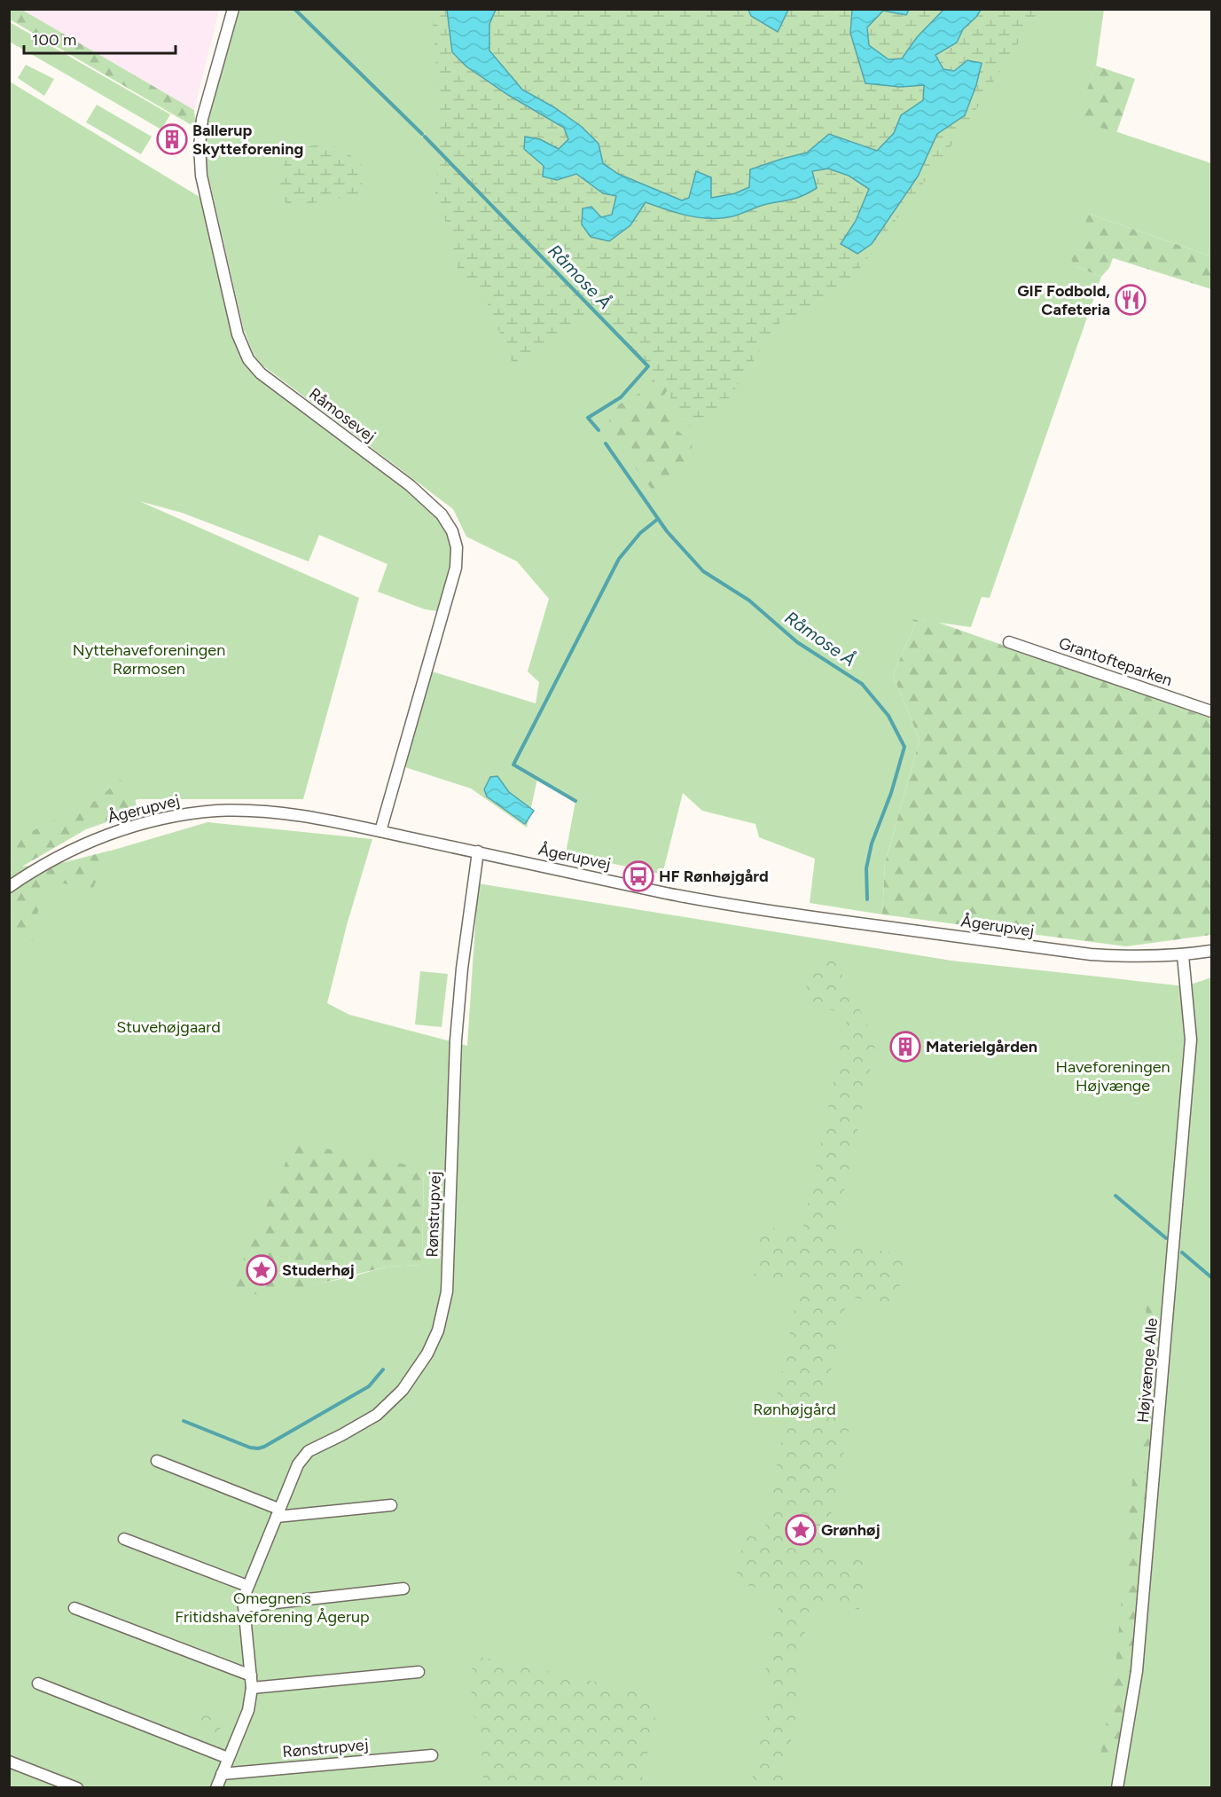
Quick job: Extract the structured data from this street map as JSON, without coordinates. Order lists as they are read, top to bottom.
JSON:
{
  "streets": {
    "street": [
      "Råmosevej",
      "Grantofteparken",
      "Ågerupvej",
      "Rønstrupvej",
      "Højvænge Alle"
    ]
  },
  "crossings": [
    ["Råmosevej", "Ågerupvej"],
    ["Ågerupvej", "Rønstrupvej"],
    ["Ågerupvej", "Højvænge Alle"]
  ],
  "water": ["Råmose Å"],
  "parks": [
    "Nyttehaveforeningen Rørmosen",
    "Stuvehøjgaard",
    "Haveforeningen Højvænge",
    "Rønhøjgård",
    "Omegnens Fritidshaveforening Ågerup"
  ],
  "places": {
    "building": ["Ballerup Skytteforening", "Materielgården"],
    "restaurant": ["GIF Fodbold, Cafeteria"],
    "bus stop": ["HF Rønhøjgård"],
    "place": ["Studerhøj", "Grønhøj"]
  },
  "scale_bar": "100 m"
}
